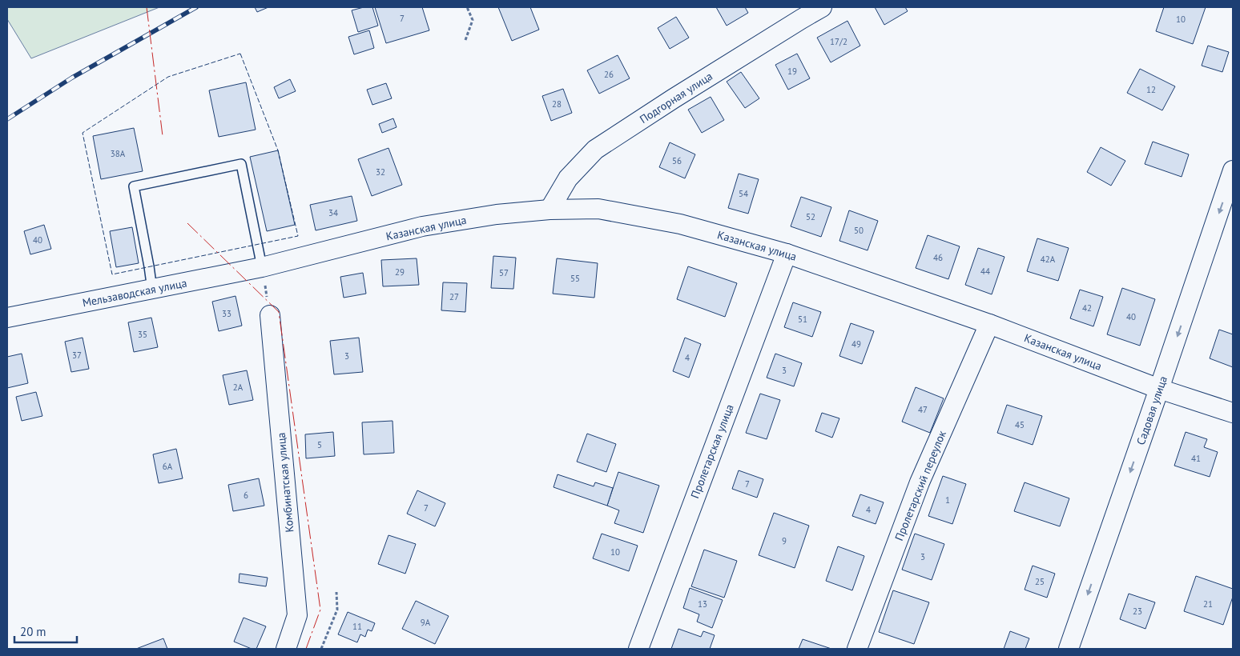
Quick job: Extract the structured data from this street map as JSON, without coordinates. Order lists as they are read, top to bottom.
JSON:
{
  "streets": {
    "street": [
      "Подгорная улица",
      "Казанская улица",
      "Мельзаводская улица",
      "Садовая улица",
      "Пролетарская улица",
      "Комбинатская улица",
      "Пролетарский переулок"
    ]
  },
  "crossings": [
    ["Подгорная улица", "Казанская улица"],
    ["Казанская улица", "Мельзаводская улица"],
    ["Казанская улица", "Садовая улица"],
    ["Казанская улица", "Пролетарская улица"],
    ["Казанская улица", "Пролетарский переулок"]
  ],
  "one_way": ["Садовая улица"],
  "house_numbers": [
    "7",
    "10",
    "17/2",
    "19",
    "26",
    "12",
    "28",
    "38А",
    "56",
    "32",
    "54",
    "34",
    "52",
    "50",
    "40",
    "46",
    "42А",
    "44",
    "29",
    "57",
    "55",
    "27",
    "42",
    "33",
    "40",
    "51",
    "35",
    "49",
    "37",
    "3",
    "4",
    "3",
    "2А",
    "47",
    "45",
    "5",
    "41",
    "6А",
    "7",
    "6",
    "1",
    "7",
    "4",
    "9",
    "10",
    "3",
    "25",
    "13",
    "21",
    "23",
    "9А",
    "11"
  ],
  "scale_bar": "20 m"
}
